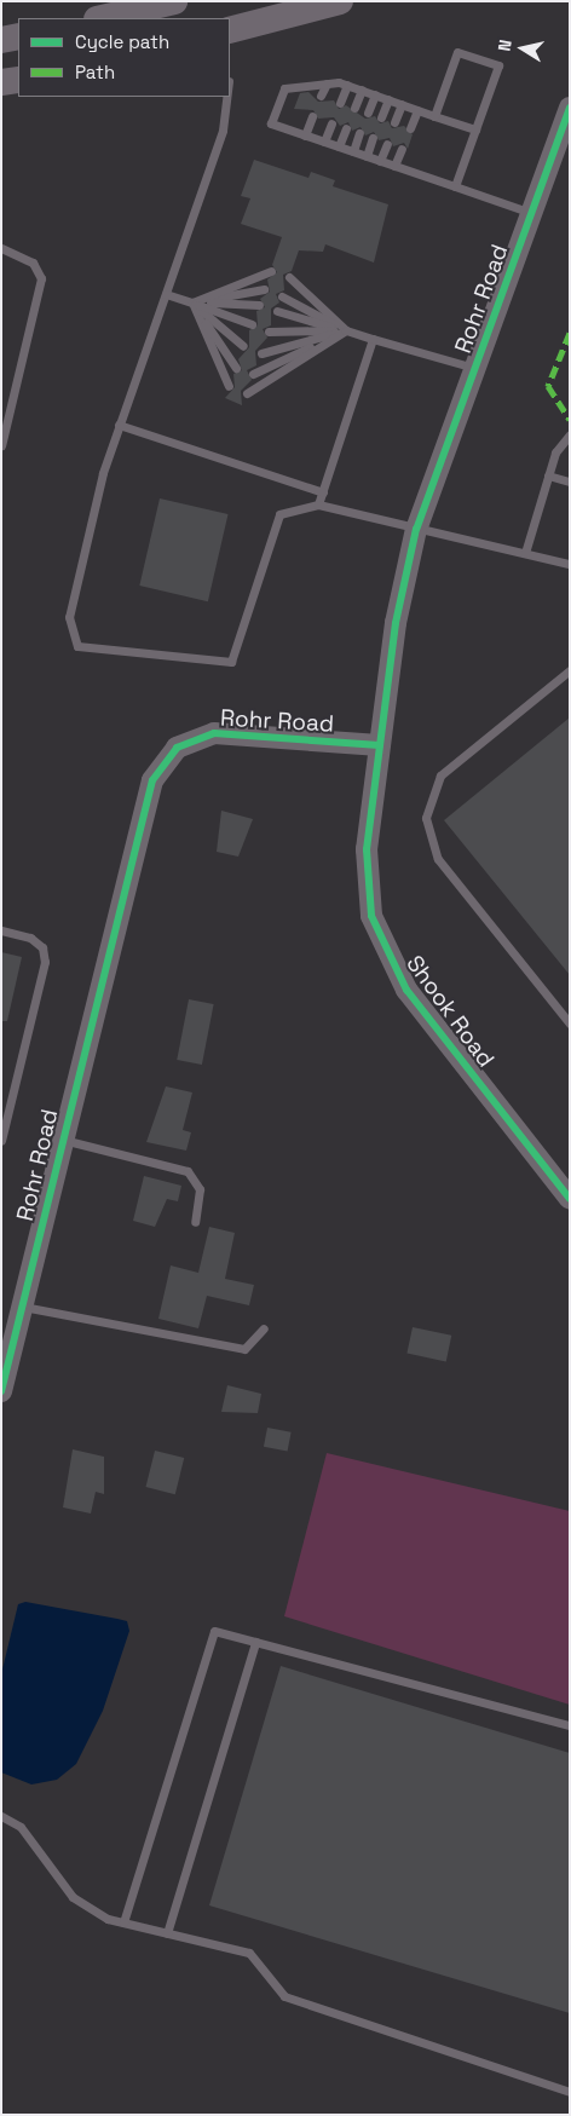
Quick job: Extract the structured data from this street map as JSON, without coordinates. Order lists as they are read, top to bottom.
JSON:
{
  "streets": {
    "street": ["Rohr Road", "Shook Road"]
  },
  "crossings": [
    ["Rohr Road", "Shook Road"]
  ],
  "legend": ["Cycle path", "Path"],
  "north": "left"
}
